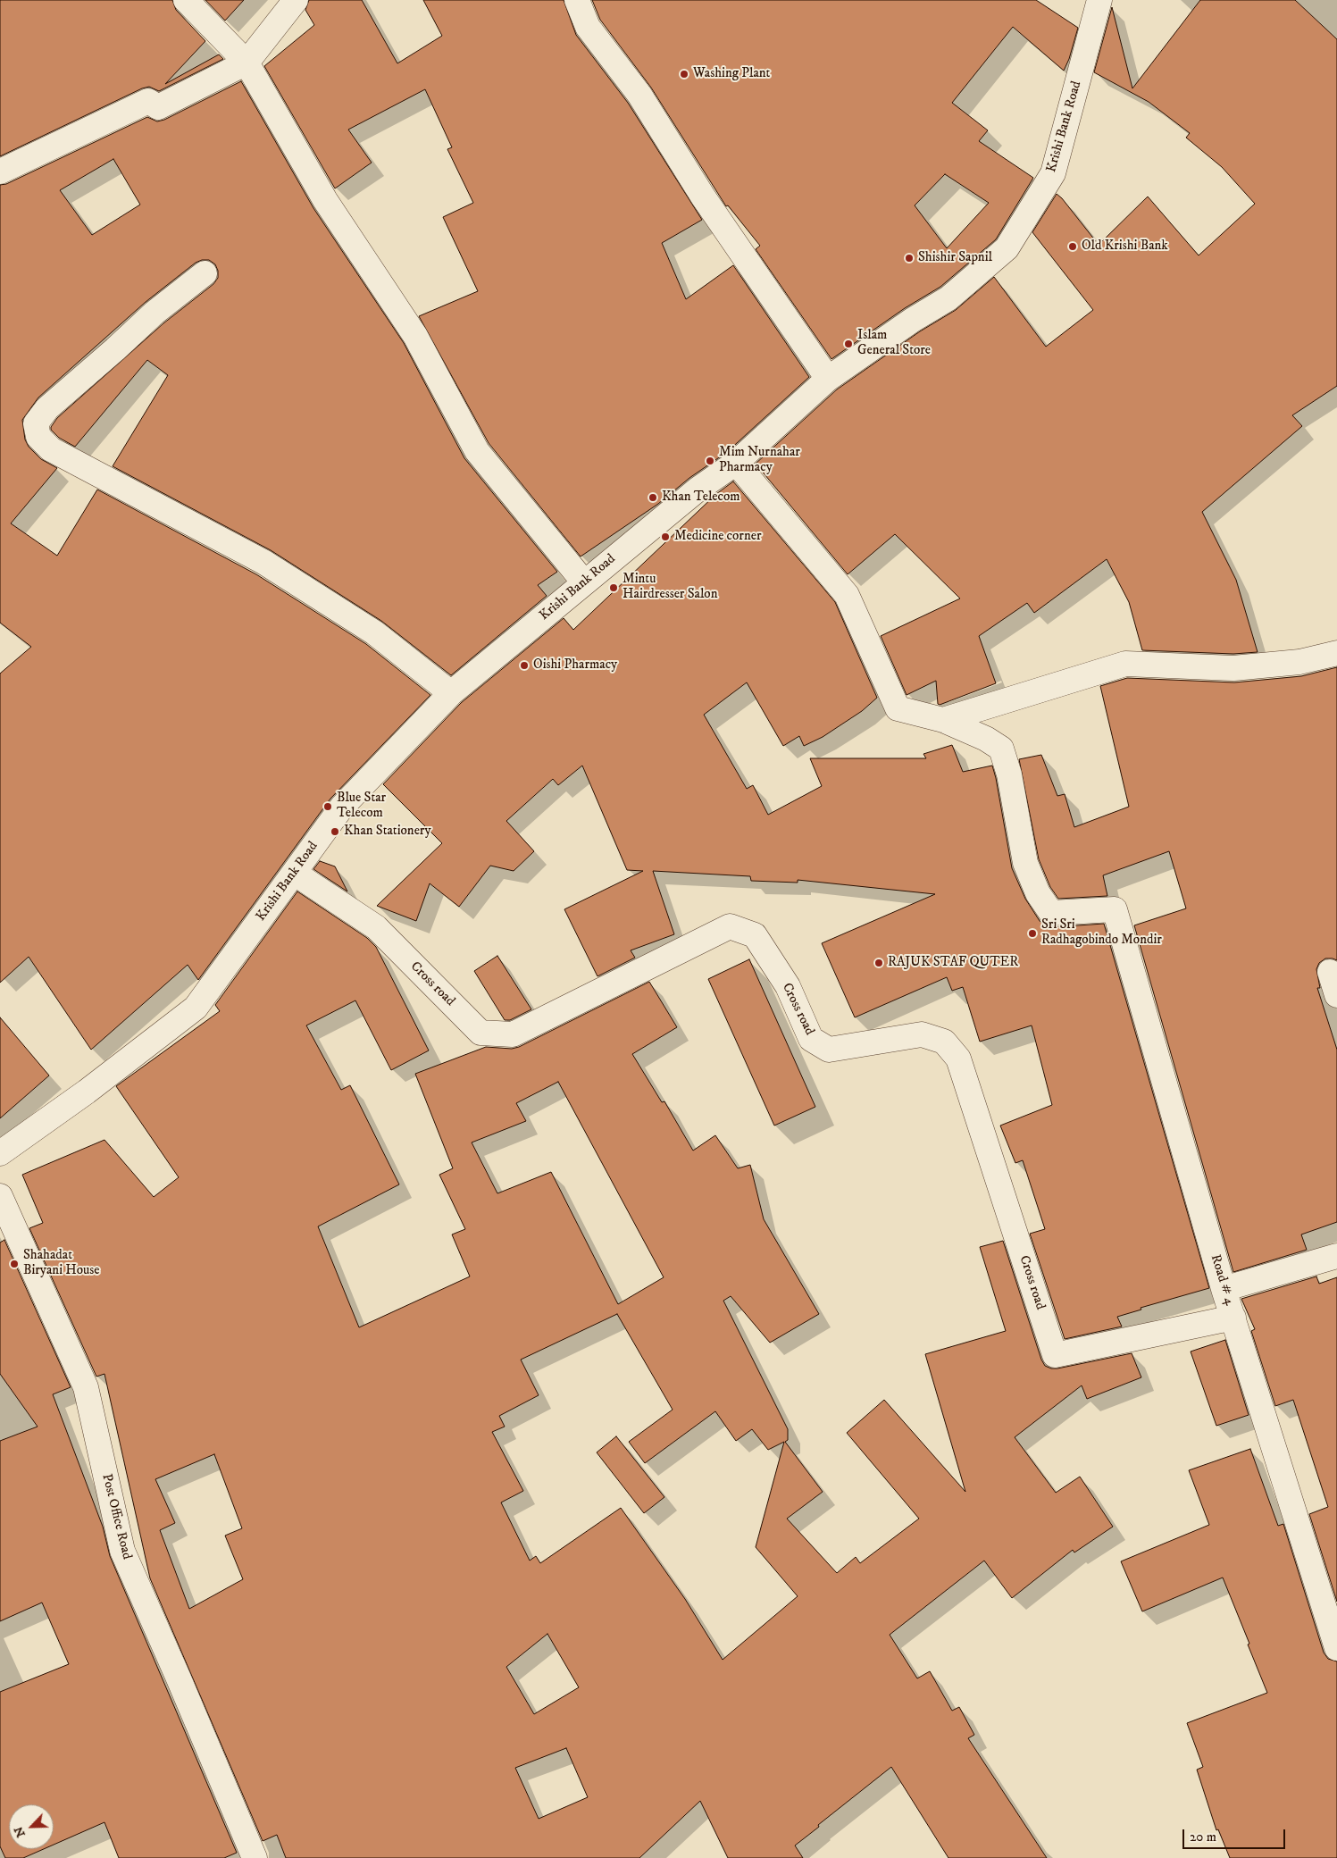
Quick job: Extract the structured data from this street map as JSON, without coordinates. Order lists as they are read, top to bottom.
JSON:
{
  "streets": {
    "street": [
      "Krishi Bank Road",
      "Cross road",
      "Road # 4",
      "Post Office Road"
    ]
  },
  "crossings": [
    ["Krishi Bank Road", "Cross road"],
    ["Cross road", "Road # 4"]
  ],
  "places": [
    "Washing Plant",
    "Old Krishi Bank",
    "Shishir Sapnil",
    "Islam General Store",
    "Mim Nurnahar Pharmacy",
    "Khan Telecom",
    "Medicine corner",
    "Mintu Hairdresser Salon",
    "Oishi Pharmacy",
    "Blue Star Telecom",
    "Khan Stationery",
    "Sri Sri Radhagobindo Mondir",
    "RAJUK STAF QUTER",
    "Shahadat Biryani House"
  ],
  "scale_bar": "20 m",
  "north": "bottom left"
}
